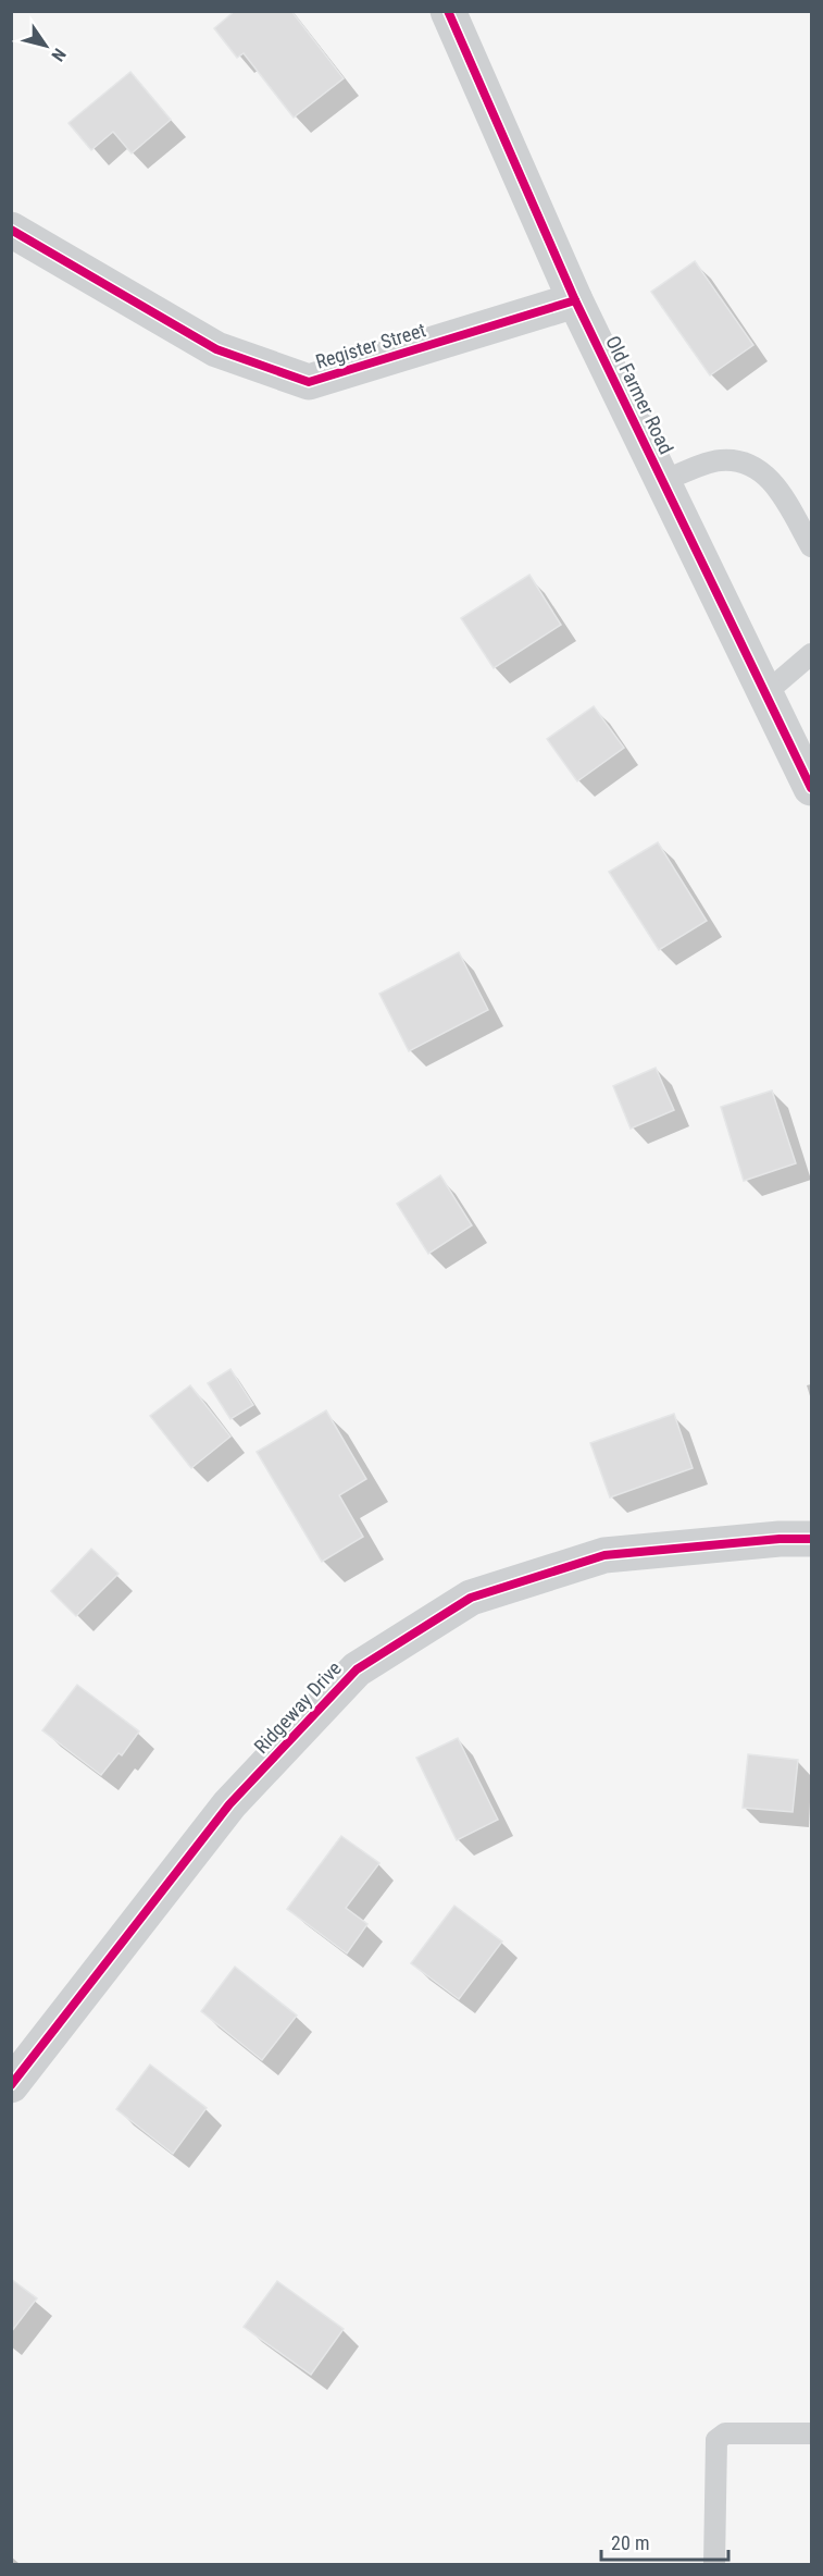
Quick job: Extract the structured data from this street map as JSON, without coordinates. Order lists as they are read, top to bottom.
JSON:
{
  "streets": {
    "street": ["Register Street", "Old Farmer Road", "Ridgeway Drive"]
  },
  "crossings": [
    ["Register Street", "Old Farmer Road"]
  ],
  "scale_bar": "20 m",
  "north": "bottom right"
}
